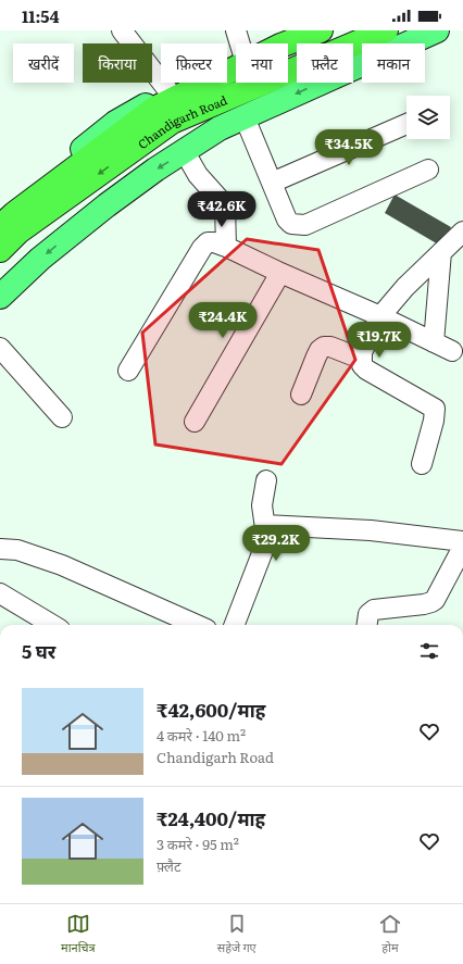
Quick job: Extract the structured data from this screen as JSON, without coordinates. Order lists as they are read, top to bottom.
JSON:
{
  "streets": {
    "highway": ["Chandigarh Road"]
  },
  "page": {
    "status": "11:54",
    "chip": [
      "खरीदें",
      "किराया",
      "फ़िल्टर",
      "नया",
      "फ़्लैट",
      "मकान"
    ],
    "price": [
      "₹34.5K",
      "₹42.6K",
      "₹24.4K",
      "₹19.7K",
      "₹29.2K"
    ],
    "heading": "5 घर",
    "list": [
      {
        "name": "₹42,600/माह",
        "note": "4 कमरे · 140 m² · Chandigarh Road"
      },
      {
        "name": "₹24,400/माह",
        "note": "3 कमरे · 95 m² · फ़्लैट"
      }
    ],
    "tabs": ["मानचित्र", "सहेजे गए", "होम"]
  }
}
